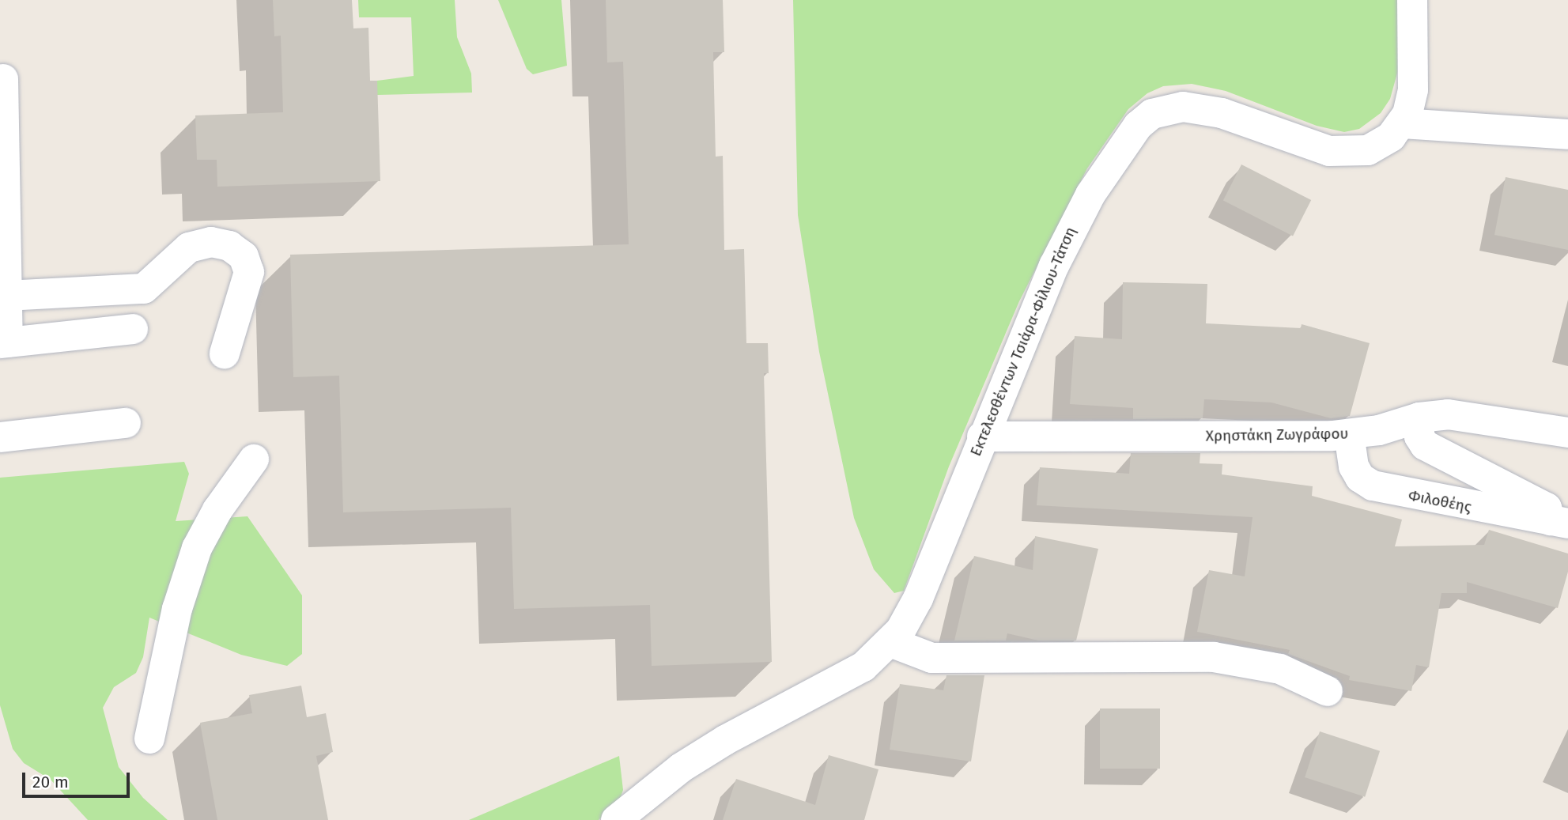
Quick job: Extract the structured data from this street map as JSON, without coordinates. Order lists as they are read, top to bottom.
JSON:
{
  "streets": {
    "street": ["Εκτελεσθέντων Τσιάρα-Φίλιου-Τάτση", "Χρηστάκη Ζωγράφου", "Φιλοθέης"]
  },
  "crossings": [
    ["Εκτελεσθέντων Τσιάρα-Φίλιου-Τάτση", "Χρηστάκη Ζωγράφου"],
    ["Χρηστάκη Ζωγράφου", "Φιλοθέης"]
  ],
  "scale_bar": "20 m"
}
